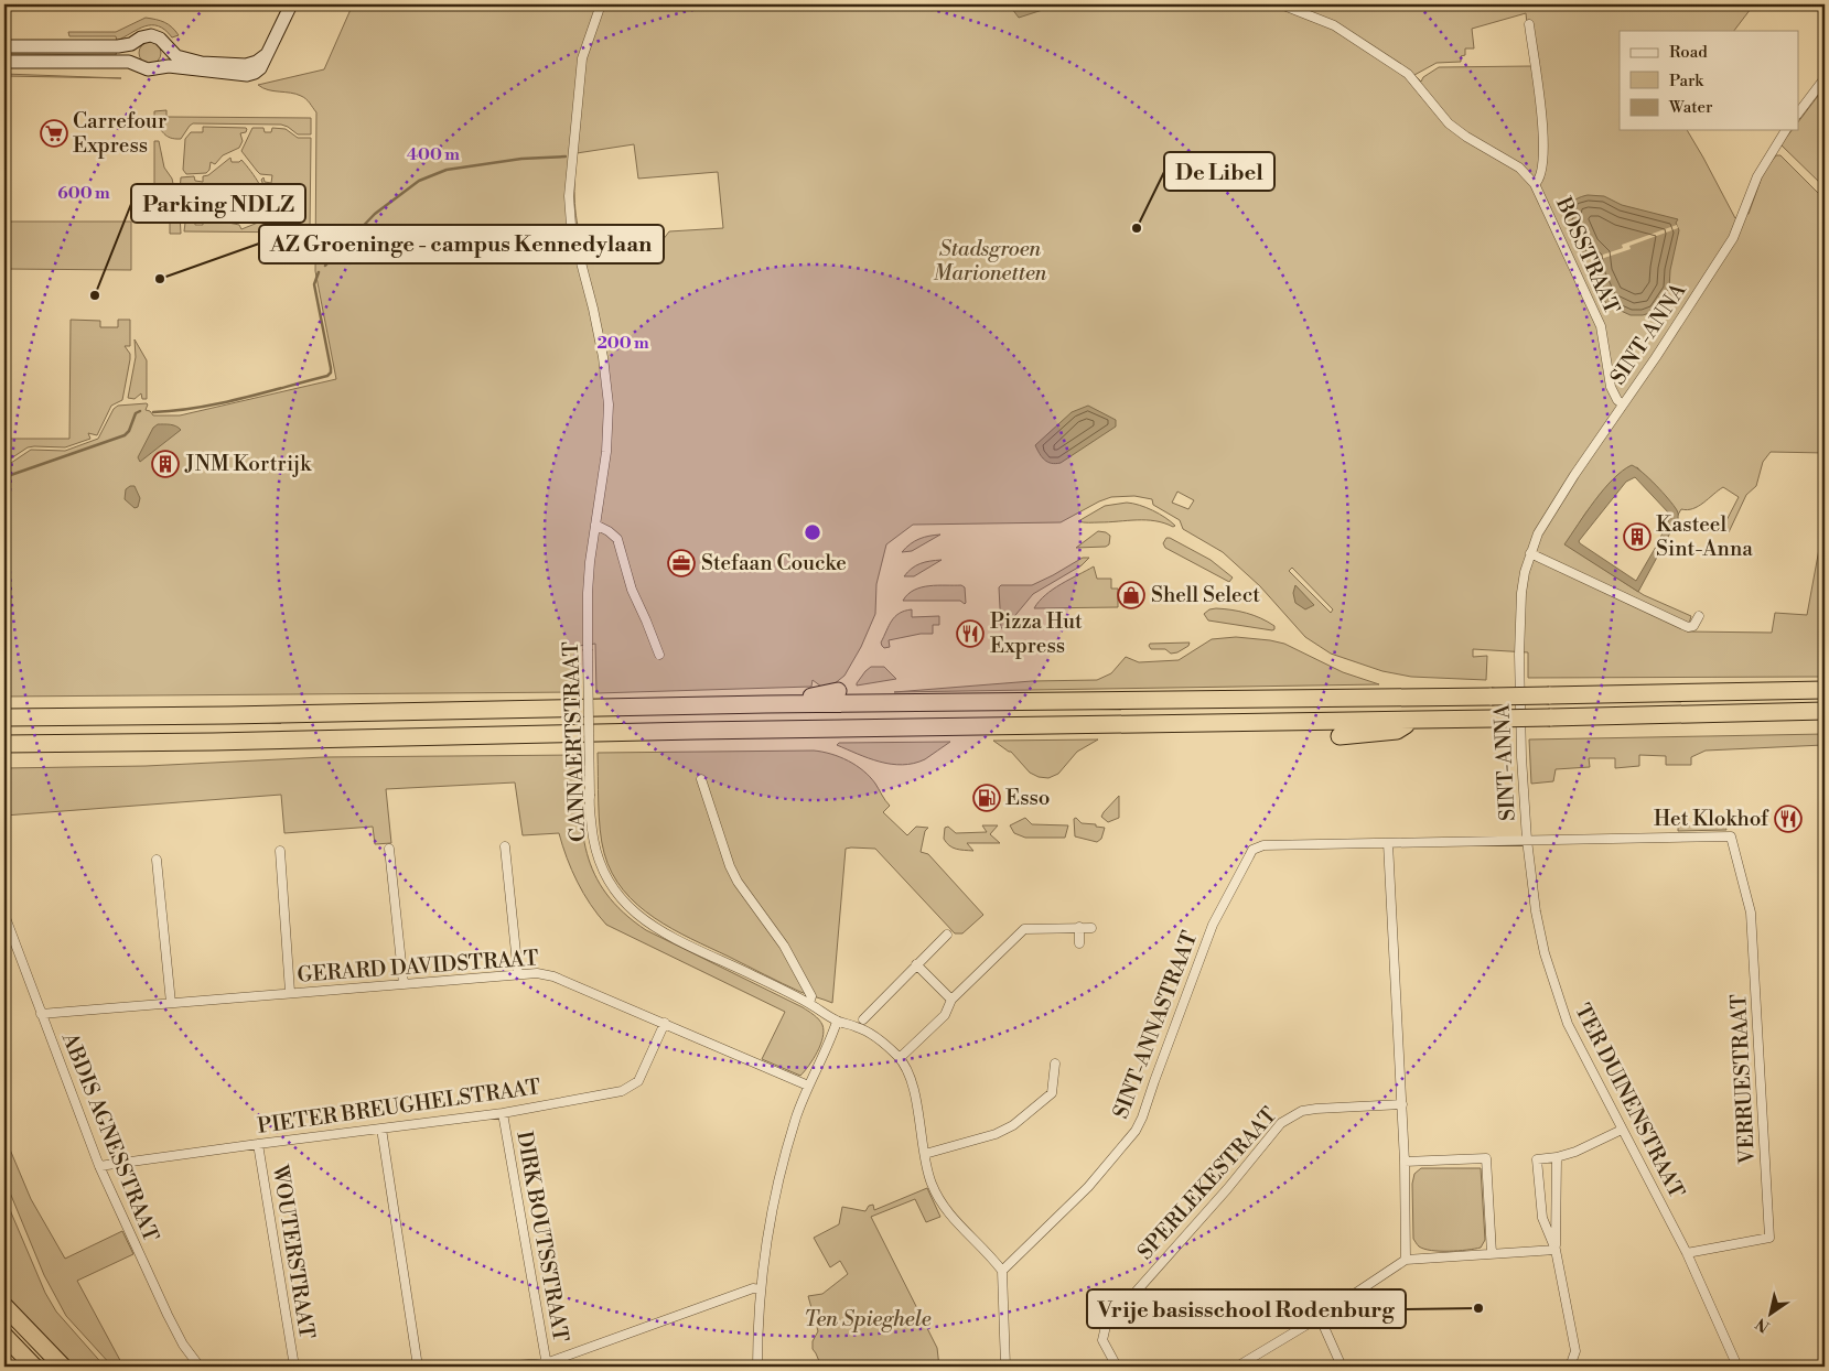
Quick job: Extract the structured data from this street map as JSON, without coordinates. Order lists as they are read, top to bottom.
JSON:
{
  "streets": {
    "street": [
      "BOSSTRAAT",
      "SINT-ANNA",
      "CANNAERTSTRAAT",
      "GERARD DAVIDSTRAAT",
      "SINT-ANNASTRAAT",
      "VERRUESTRAAT",
      "TER DUINENSTRAAT",
      "PIETER BREUGHELSTRAAT",
      "ABDIS AGNESSTRAAT",
      "SPERLEKESTRAAT",
      "DIRK BOUTSSTRAAT",
      "WOUTERSTRAAT"
    ]
  },
  "crossings": [
    ["BOSSTRAAT", "SINT-ANNA"],
    ["SINT-ANNA", "VERRUESTRAAT"],
    ["SINT-ANNA", "TER DUINENSTRAAT"],
    ["CANNAERTSTRAAT", "SINT-ANNASTRAAT"],
    ["GERARD DAVIDSTRAAT", "PIETER BREUGHELSTRAAT"],
    ["GERARD DAVIDSTRAAT", "ABDIS AGNESSTRAAT"],
    ["VERRUESTRAAT", "TER DUINENSTRAAT"],
    ["PIETER BREUGHELSTRAAT", "ABDIS AGNESSTRAAT"],
    ["PIETER BREUGHELSTRAAT", "DIRK BOUTSSTRAAT"],
    ["PIETER BREUGHELSTRAAT", "WOUTERSTRAAT"]
  ],
  "parks": ["Stadsgroen Marionetten", "Ten Spieghele"],
  "places": {
    "supermarket": ["Carrefour Express"],
    "other": [
      "De Libel",
      "AZ Groeninge - campus Kennedylaan",
      "Parking NDLZ",
      "Vrije basisschool Rodenburg"
    ],
    "building": ["JNM Kortrijk", "Kasteel Sint-Anna"],
    "office": ["Stefaan Coucke"],
    "shop": ["Shell Select"],
    "restaurant": ["Pizza Hut Express", "Het Klokhof"],
    "fuel station": ["Esso"]
  },
  "legend": ["Road", "Park", "Water"],
  "north": "bottom left",
  "rings": ["400 m", "600 m", "200 m"]
}
